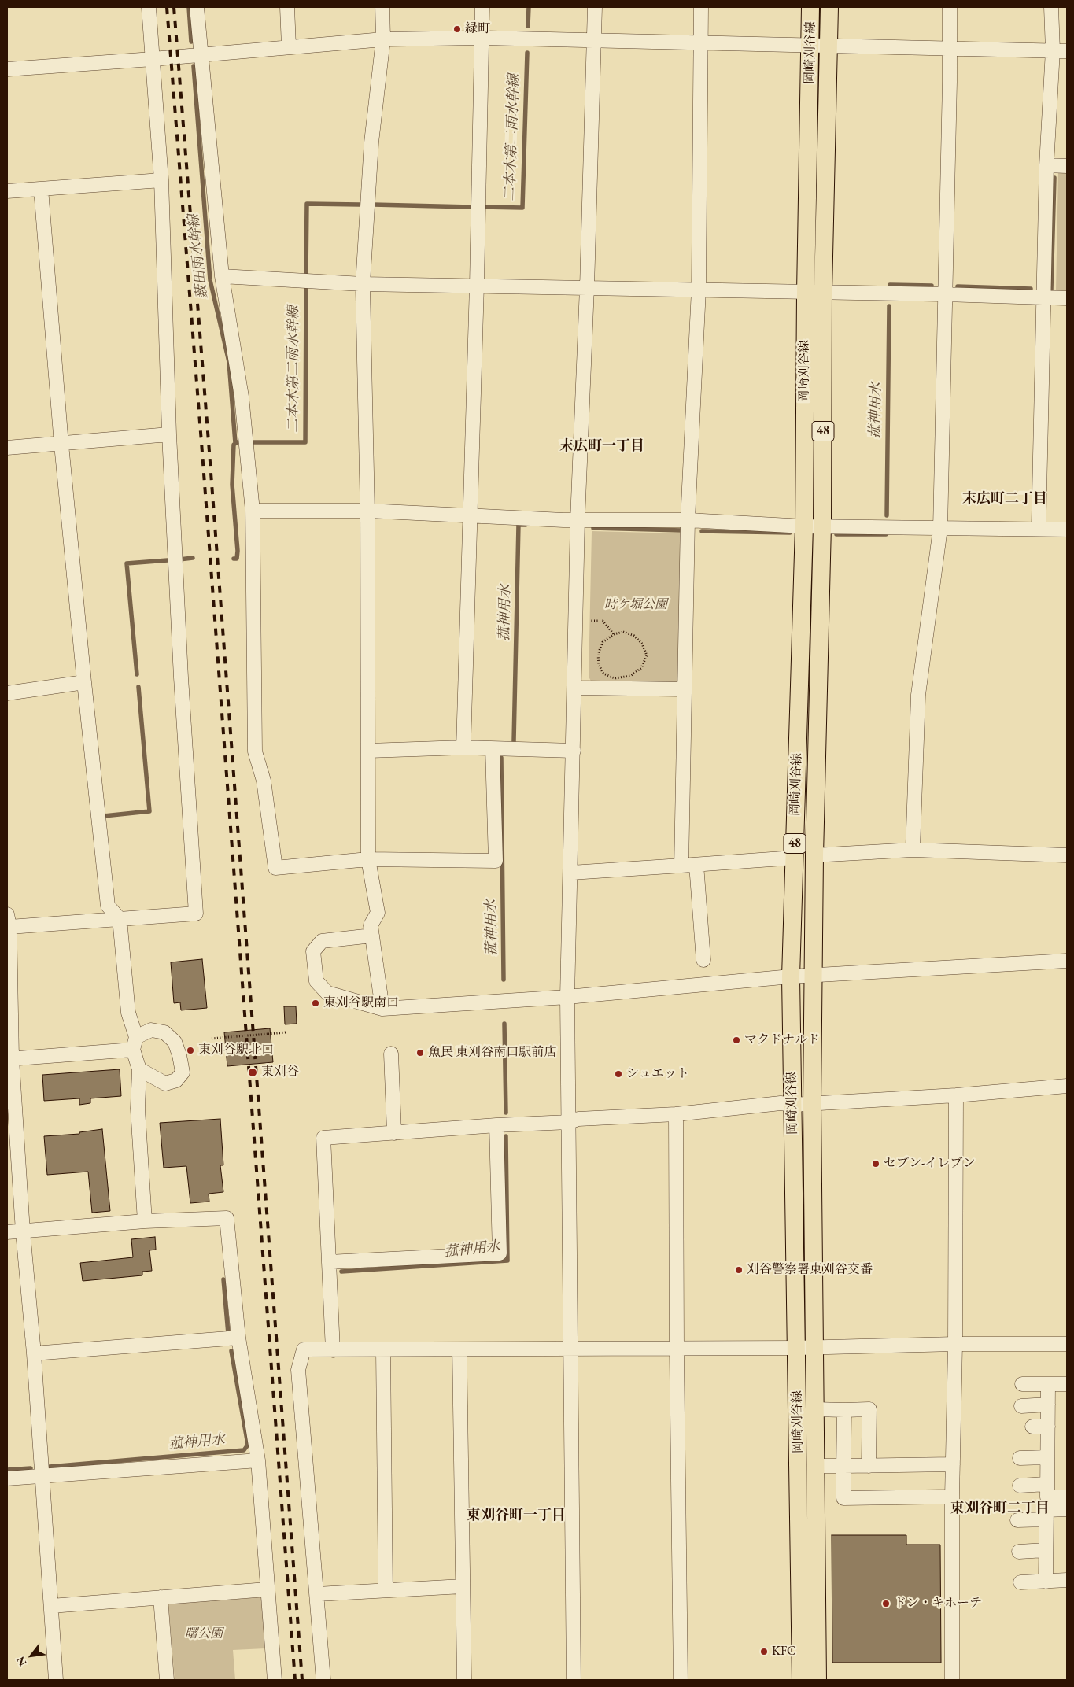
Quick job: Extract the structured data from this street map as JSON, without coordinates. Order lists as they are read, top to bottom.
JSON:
{
  "streets": {
    "main road": ["岡崎刈谷線", "48"]
  },
  "districts": [
    "末広町一丁目",
    "末広町二丁目",
    "東刈谷町二丁目",
    "東刈谷町一丁目"
  ],
  "water": ["二本木第二雨水幹線", "薮田雨水幹線", "菰神用水"],
  "parks": ["時ケ堀公園", "曙公園"],
  "places": [
    "緑町",
    "東刈谷駅南口",
    "マクドナルド",
    "東刈谷駅北口",
    "魚民 東刈谷南口駅前店",
    "東刈谷",
    "シュエット",
    "セブン-イレブン",
    "刈谷警察署東刈谷交番",
    "ドン・キホーテ",
    "KFC"
  ],
  "north": "bottom left"
}
